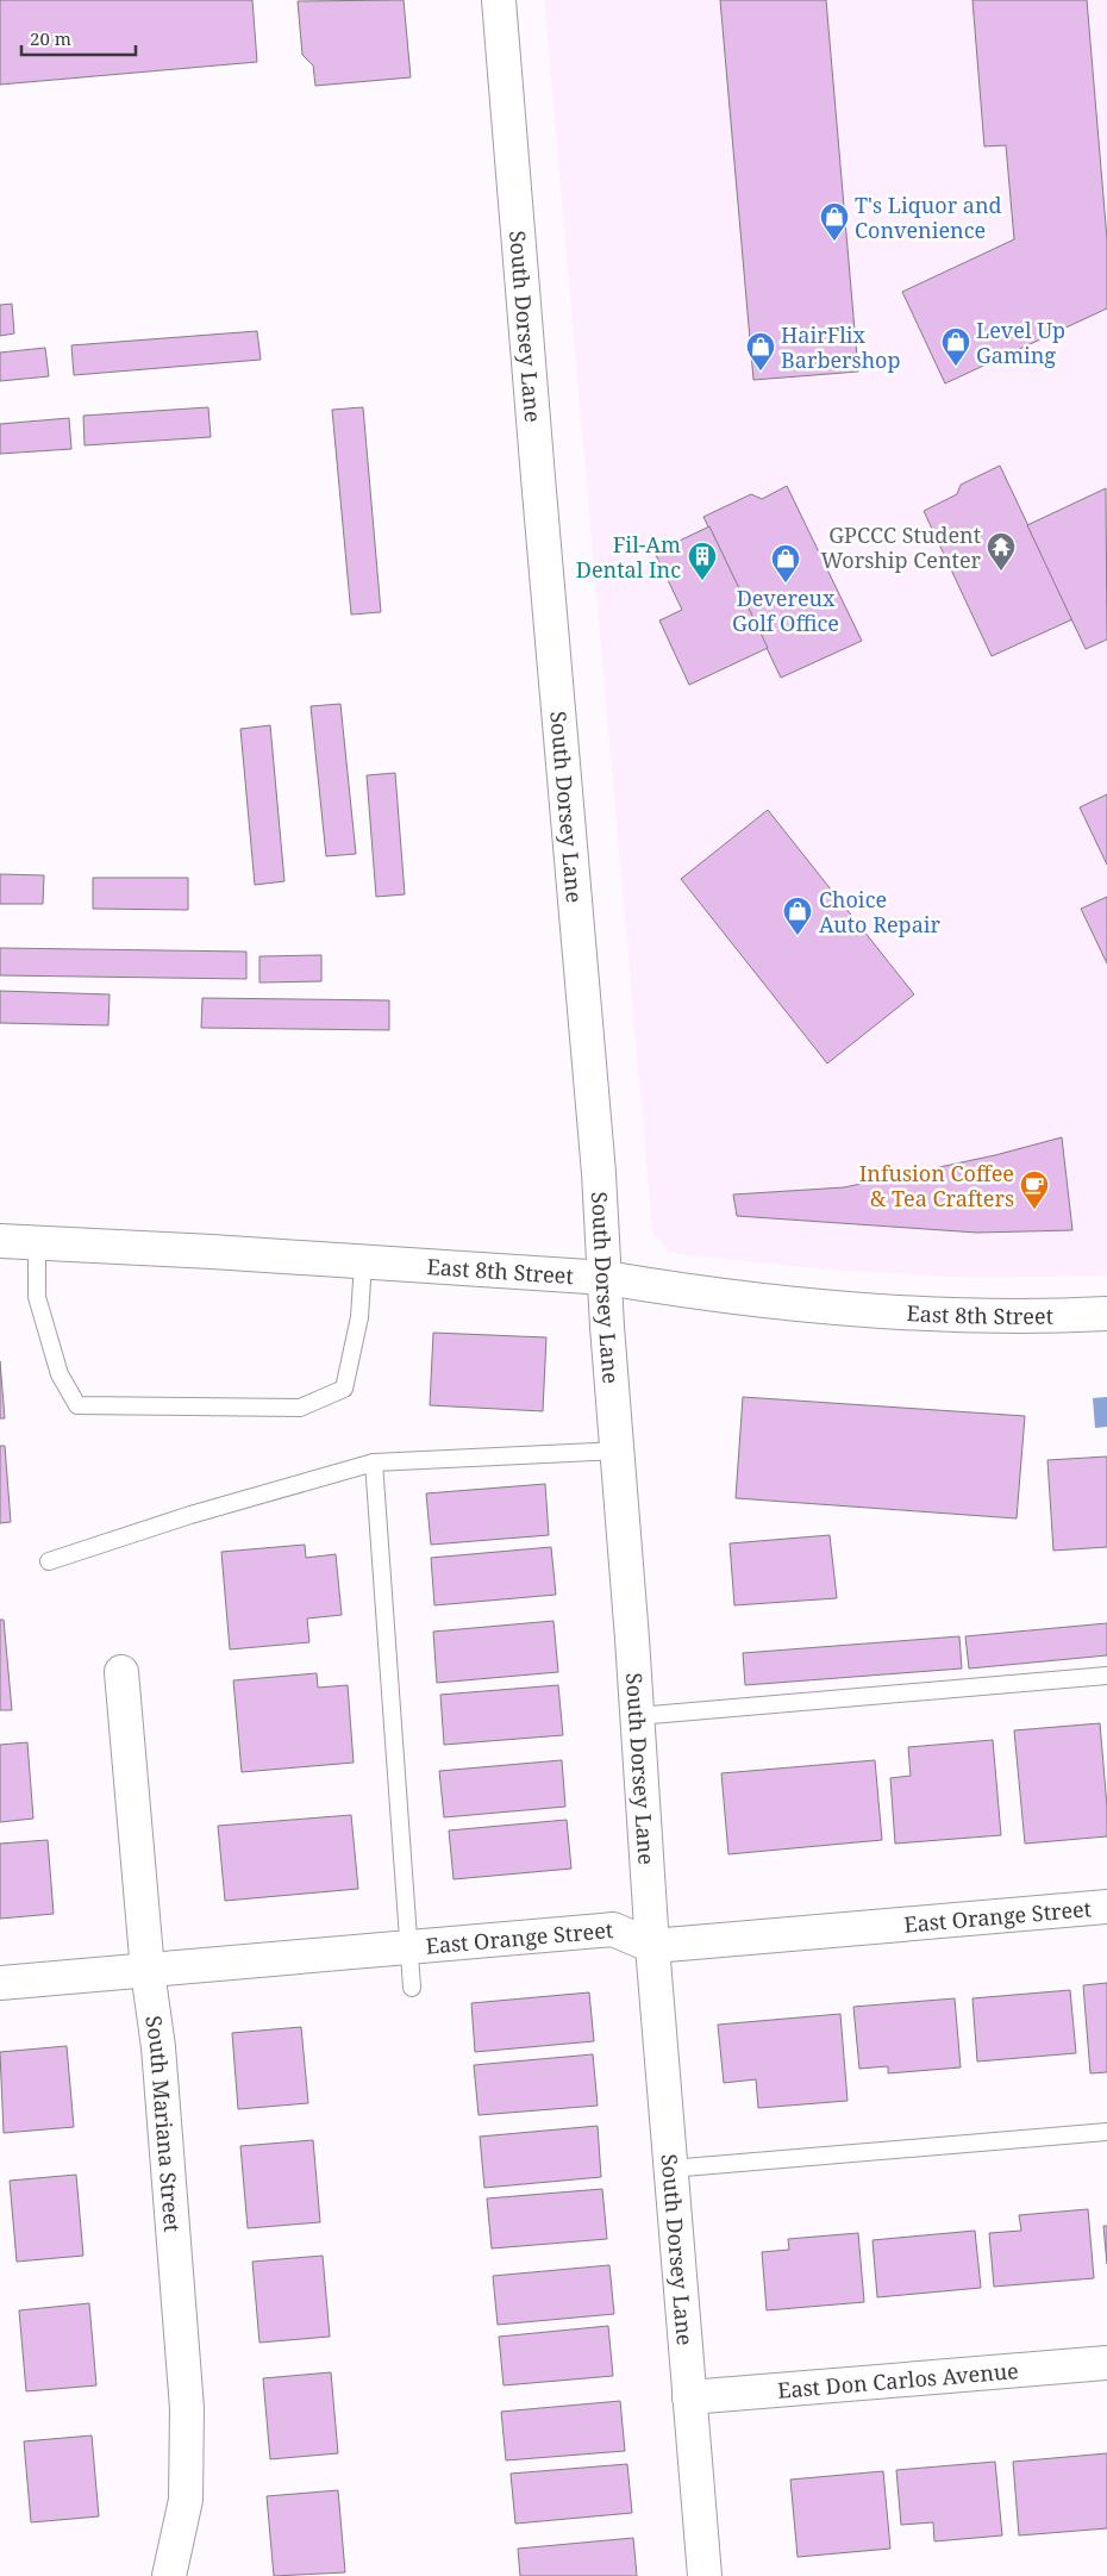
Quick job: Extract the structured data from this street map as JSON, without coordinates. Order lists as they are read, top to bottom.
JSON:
{
  "streets": {
    "street": [
      "South Dorsey Lane",
      "East 8th Street",
      "East Orange Street",
      "South Mariana Street",
      "East Don Carlos Avenue"
    ]
  },
  "crossings": [
    ["South Dorsey Lane", "East 8th Street"],
    ["South Dorsey Lane", "East Orange Street"],
    ["South Dorsey Lane", "East Don Carlos Avenue"],
    ["East Orange Street", "South Mariana Street"]
  ],
  "places": {
    "shop": [
      "T's Liquor and Convenience",
      "Level Up Gaming",
      "HairFlix Barbershop",
      "Devereux Golf Office",
      "Choice Auto Repair"
    ],
    "temple": ["GPCCC Student Worship Center"],
    "building": ["Fil-Am Dental Inc"],
    "cafe": ["Infusion Coffee & Tea Crafters"]
  },
  "scale_bar": "20 m"
}
